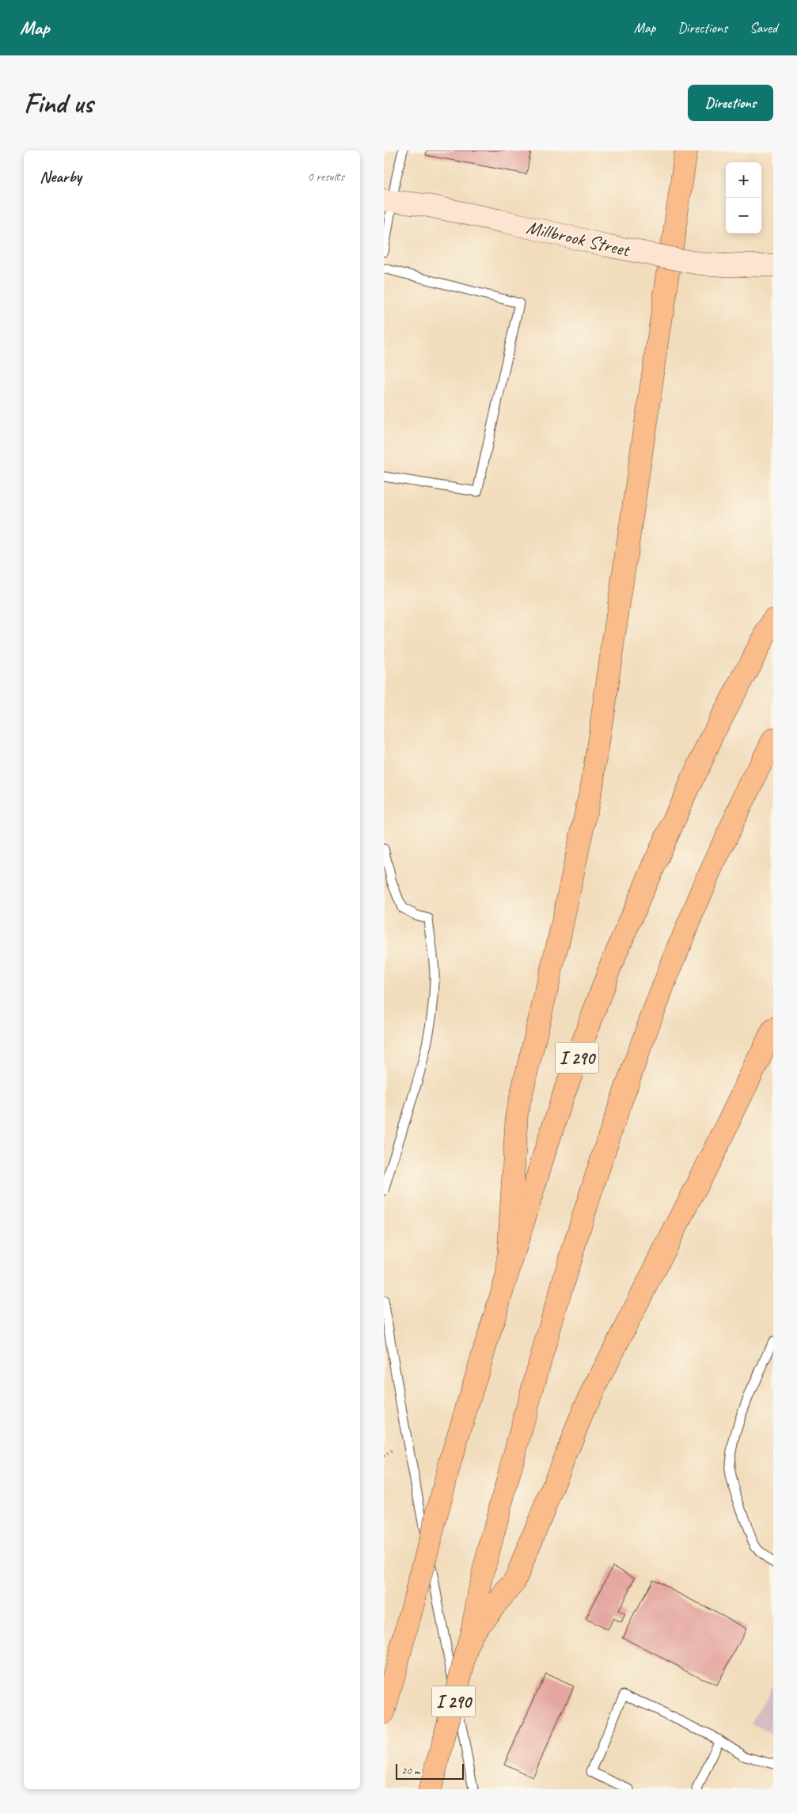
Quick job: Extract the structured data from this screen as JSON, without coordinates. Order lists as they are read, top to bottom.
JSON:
{
  "streets": {
    "highway": ["I 290"],
    "main road": ["Millbrook Street"]
  },
  "scale_bar": "20 m",
  "page": {
    "header": "Map",
    "nav": ["Map", "Directions", "Saved"],
    "buttons": "Directions",
    "title": "Find us",
    "heading": ["Nearby", "0 results"],
    "map_buttons": ["+", "−"],
    "scale": "20 m"
  }
}
